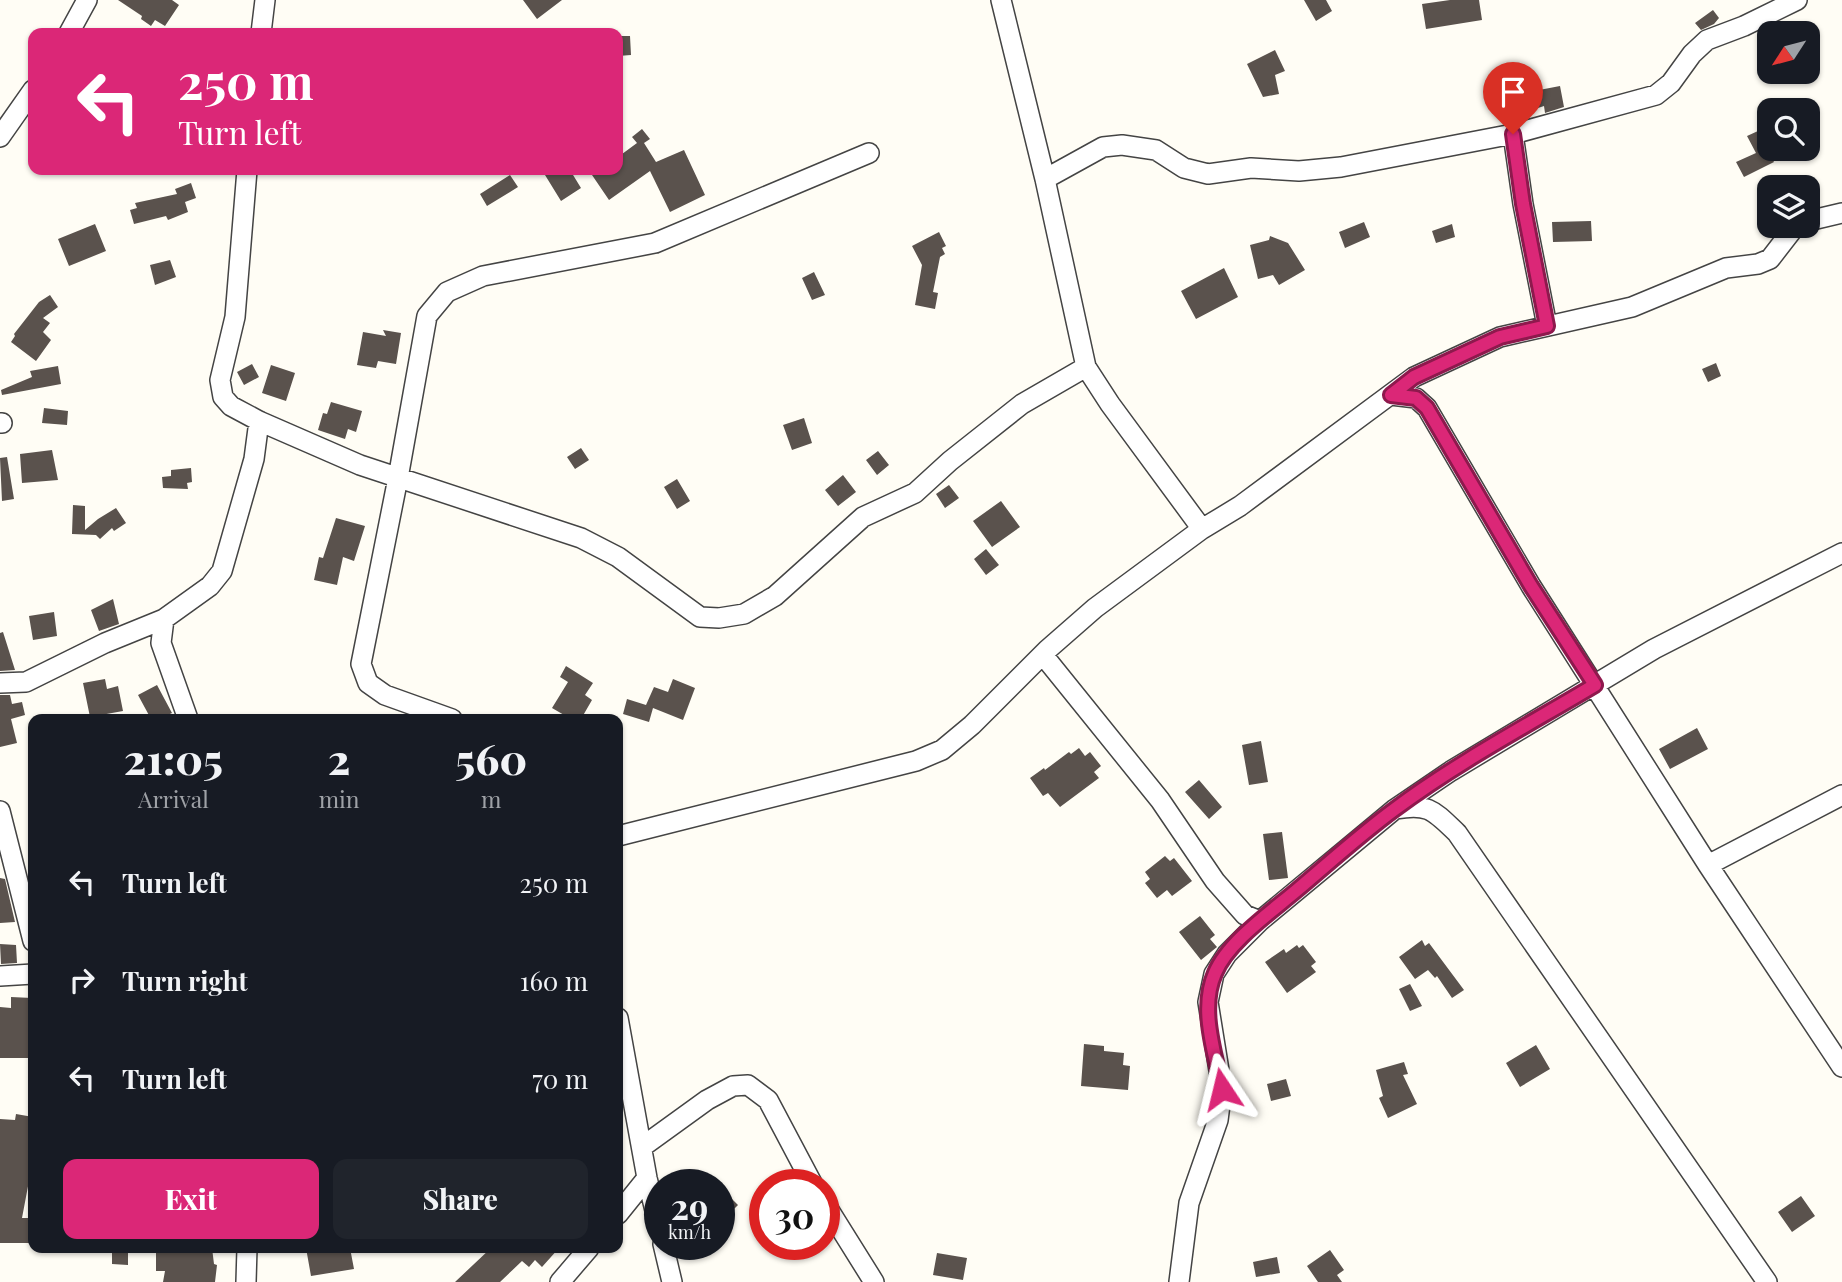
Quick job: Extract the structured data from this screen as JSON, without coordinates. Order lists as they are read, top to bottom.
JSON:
{
  "north": "bottom left",
  "page": {
    "turn": ["250 m", "Turn left"],
    "eta": [
      "21:05",
      "Arrival",
      "2",
      "min",
      "560",
      "m"
    ],
    "list": [
      {
        "name": "Turn left",
        "value": "250 m"
      },
      {
        "name": "Turn right",
        "value": "160 m"
      },
      {
        "name": "Turn left",
        "value": "70 m"
      }
    ],
    "buttons": ["Exit", "Share"],
    "speed": "29 km/h",
    "limit": "30"
  }
}
